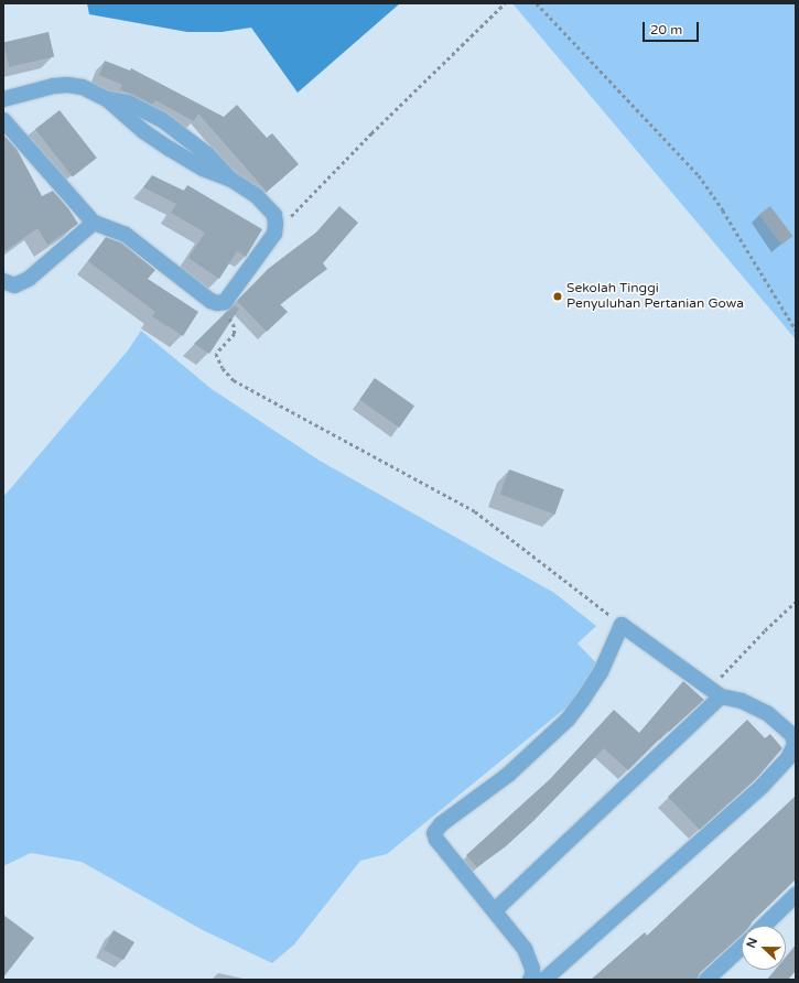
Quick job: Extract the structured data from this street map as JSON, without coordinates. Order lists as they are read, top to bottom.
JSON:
{
  "places": ["Sekolah Tinggi Penyuluhan Pertanian Gowa"],
  "scale_bar": "20 m",
  "north": "left"
}
